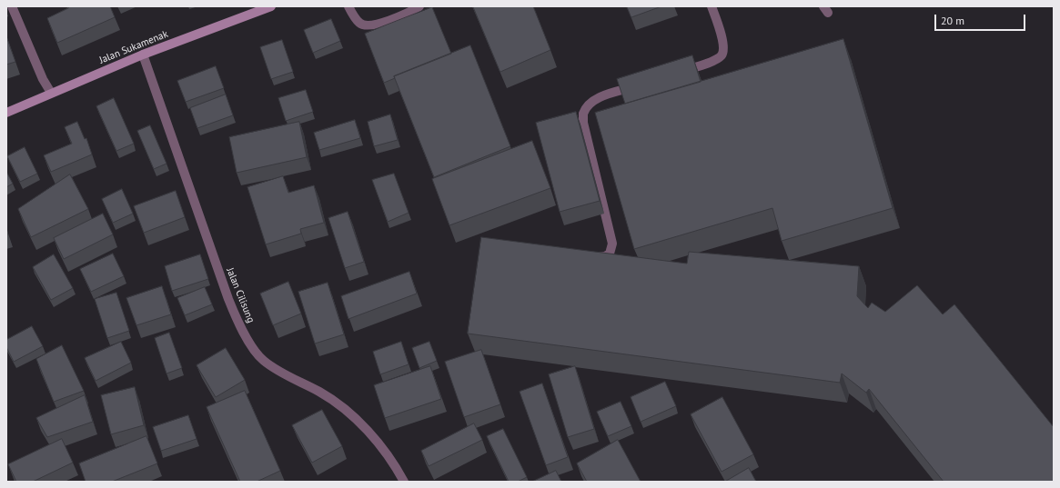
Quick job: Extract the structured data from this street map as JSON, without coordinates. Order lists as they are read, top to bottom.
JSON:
{
  "streets": {
    "main road": ["Jalan Sukamenak"],
    "street": ["Jalan Cilisung"]
  },
  "crossings": [
    ["Jalan Sukamenak", "Jalan Cilisung"]
  ],
  "scale_bar": "20 m"
}
